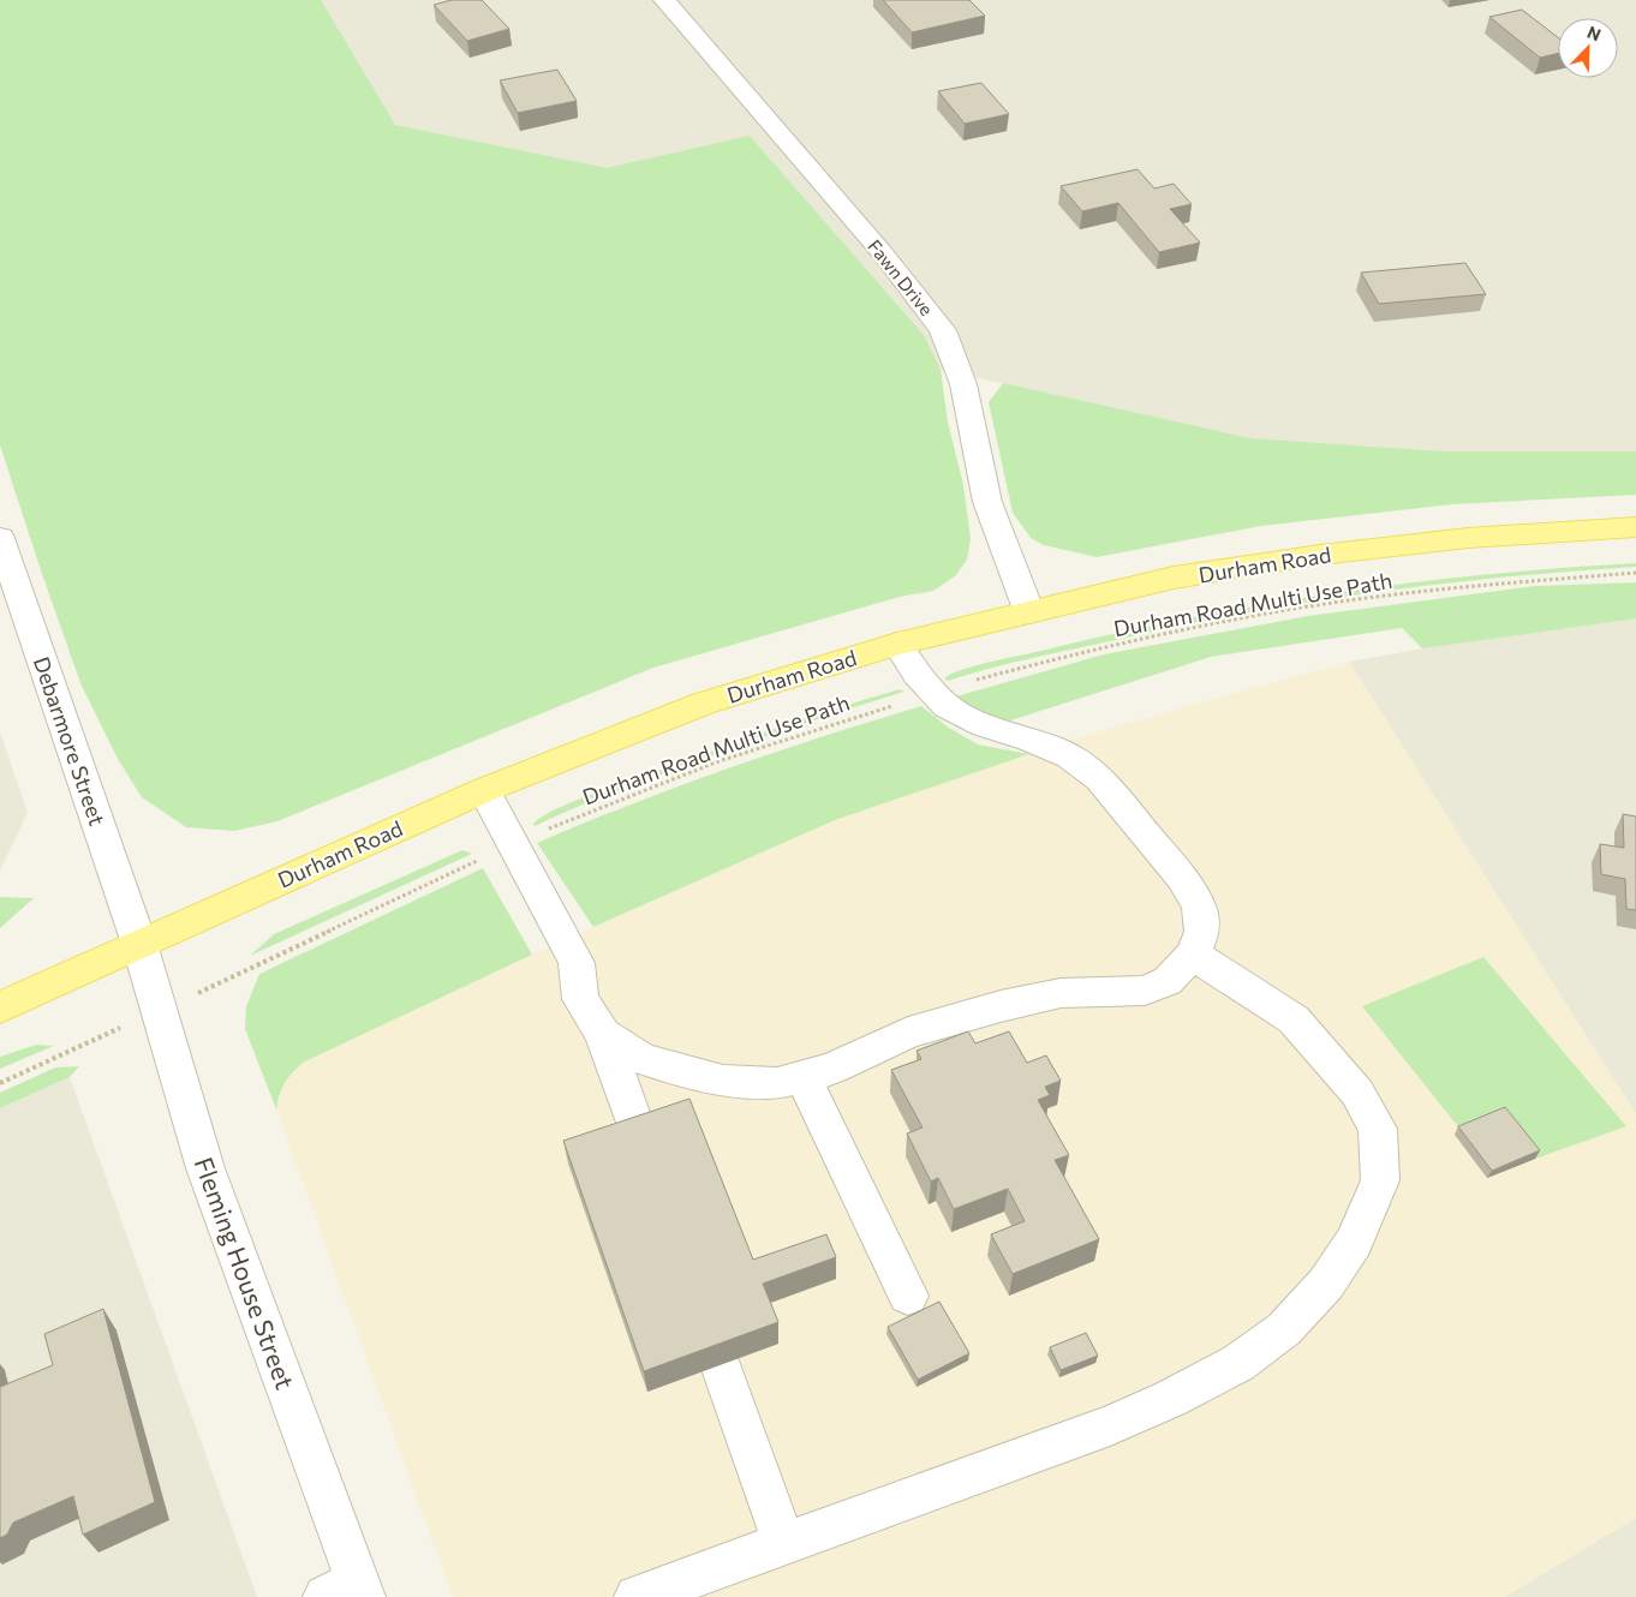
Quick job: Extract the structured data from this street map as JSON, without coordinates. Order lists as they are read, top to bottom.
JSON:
{
  "streets": {
    "main road": ["Durham Road"],
    "street": ["Fawn Drive", "Debarmore Street", "Fleming House Street"],
    "path": ["Durham Road Multi Use Path"]
  },
  "crossings": [
    ["Fawn Drive", "Durham Road"],
    ["Durham Road", "Debarmore Street"],
    ["Durham Road", "Fleming House Street"],
    ["Debarmore Street", "Fleming House Street"]
  ],
  "north": "top right"
}
